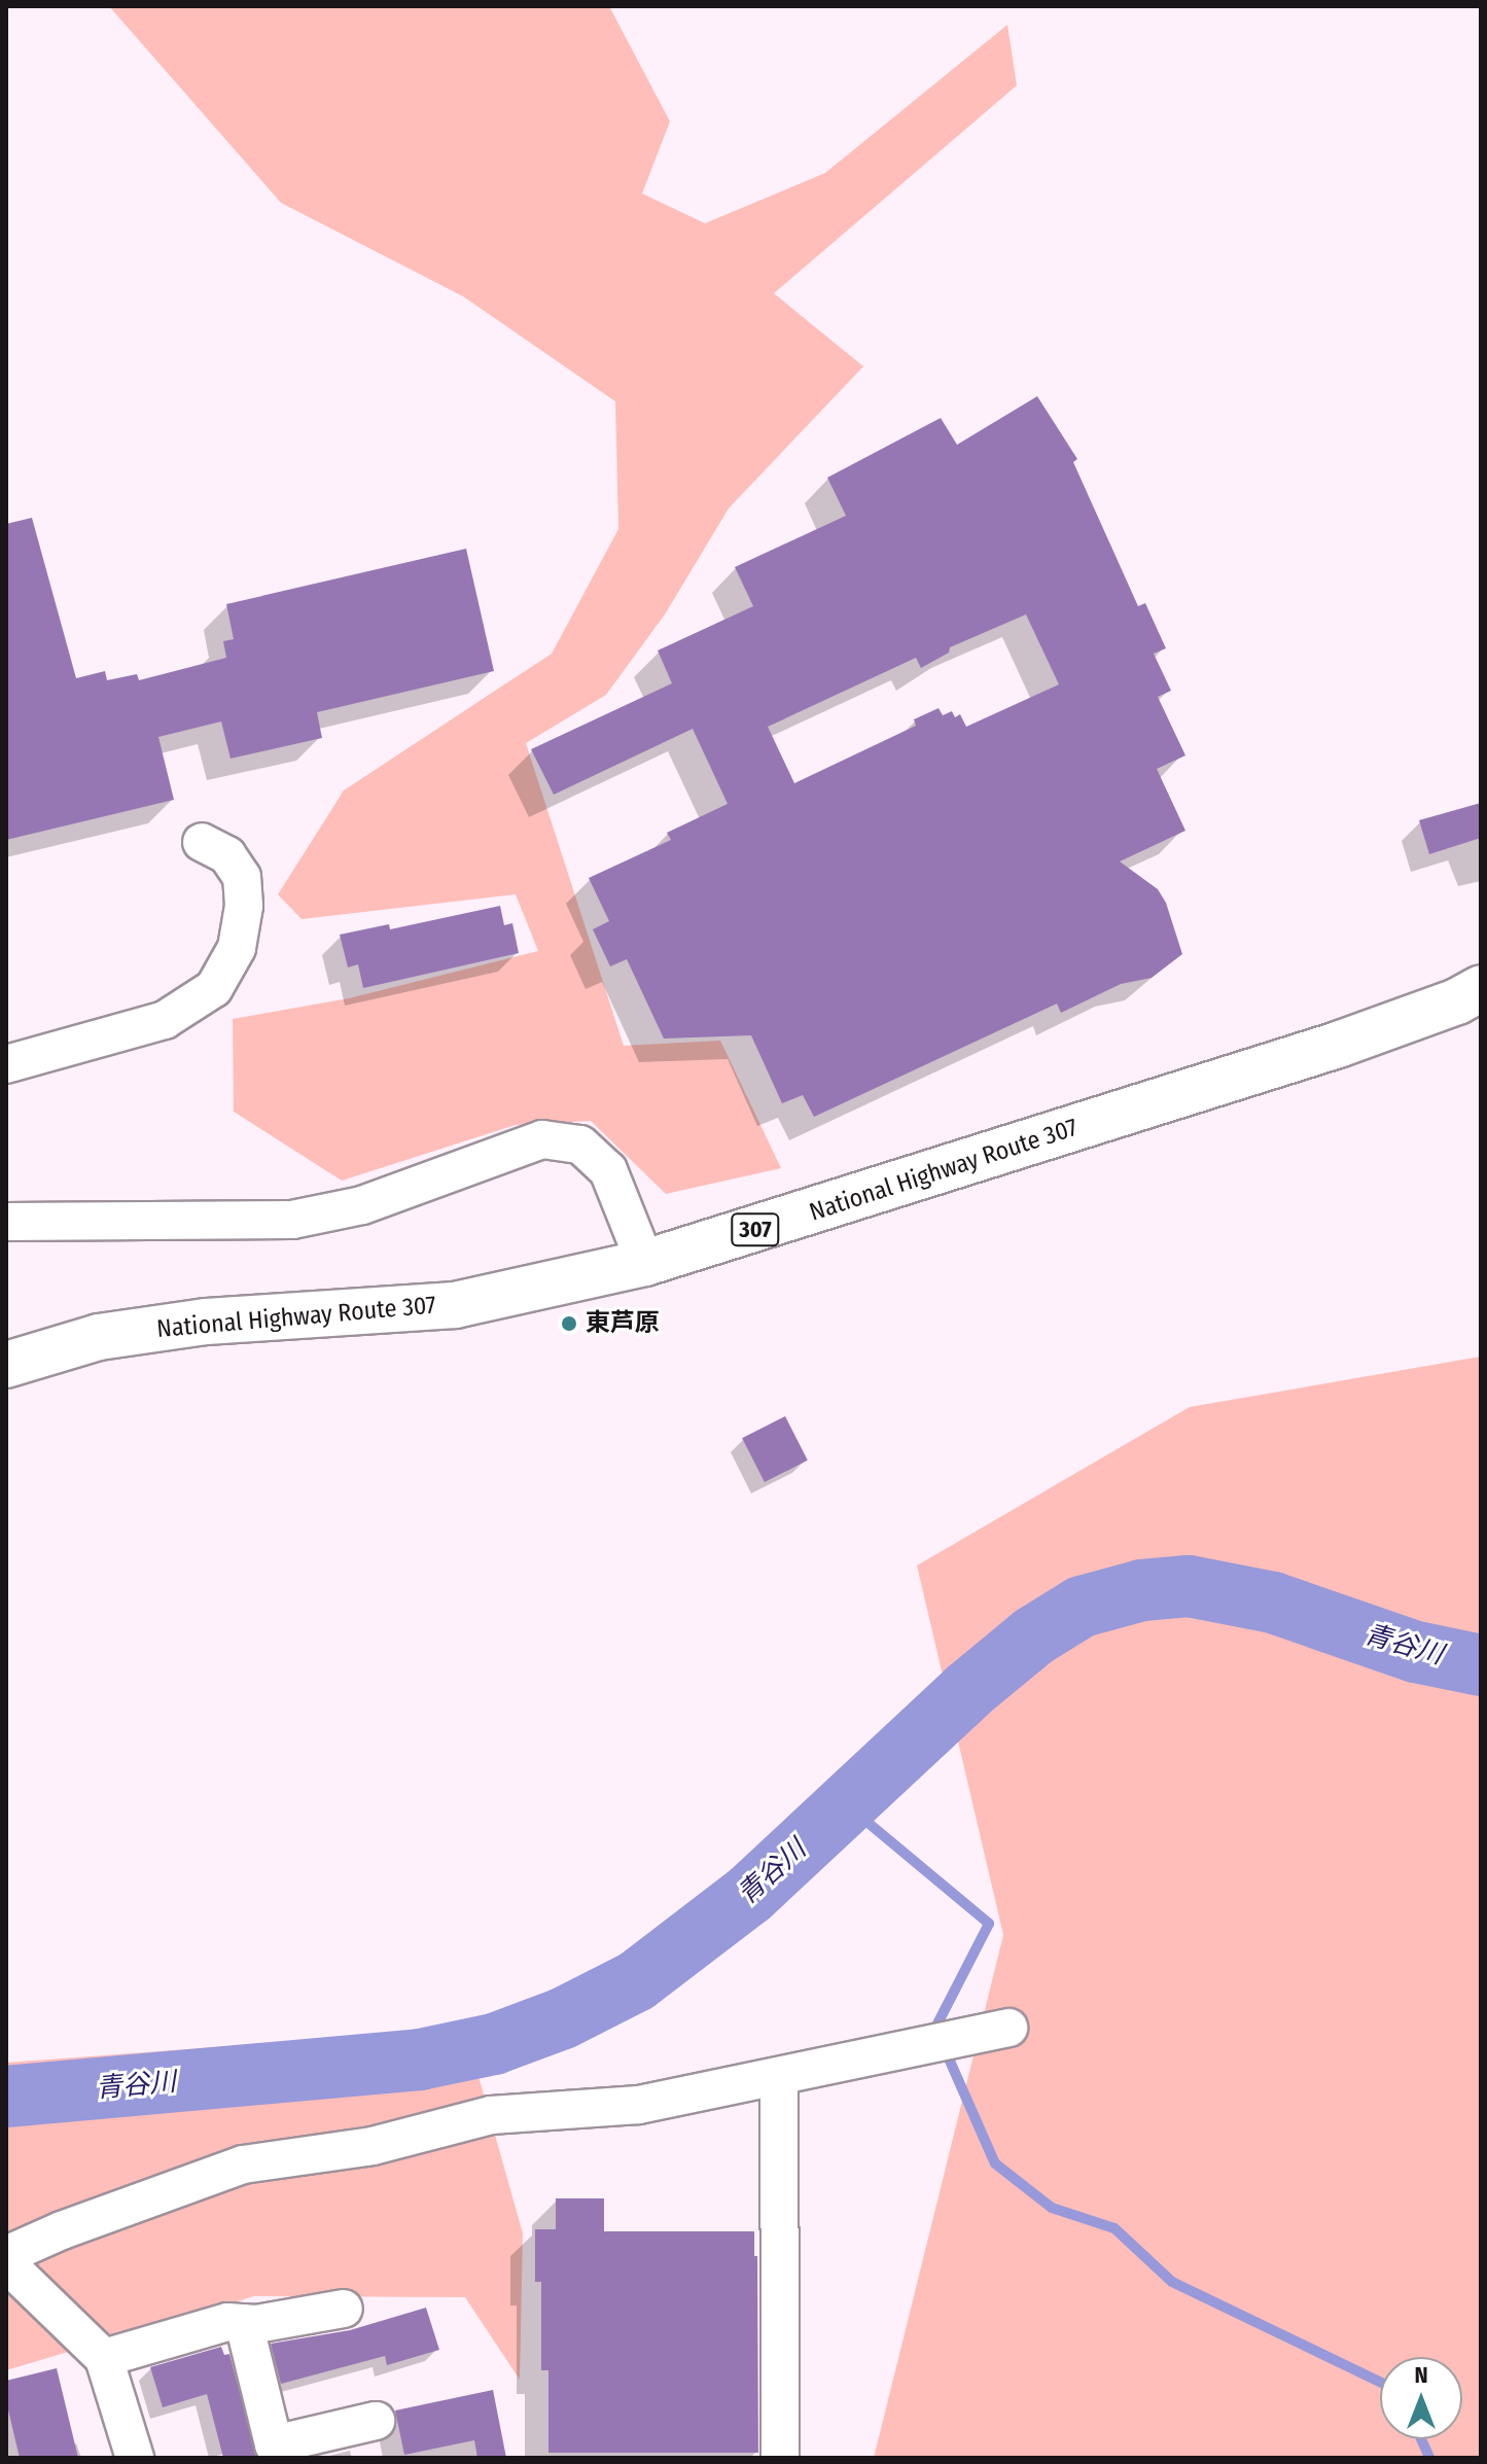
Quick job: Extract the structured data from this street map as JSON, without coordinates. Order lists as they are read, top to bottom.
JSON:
{
  "streets": {
    "highway": ["National Highway Route 307", "307"]
  },
  "water": ["青谷川"],
  "places": ["東芦原"],
  "north": "top"
}
